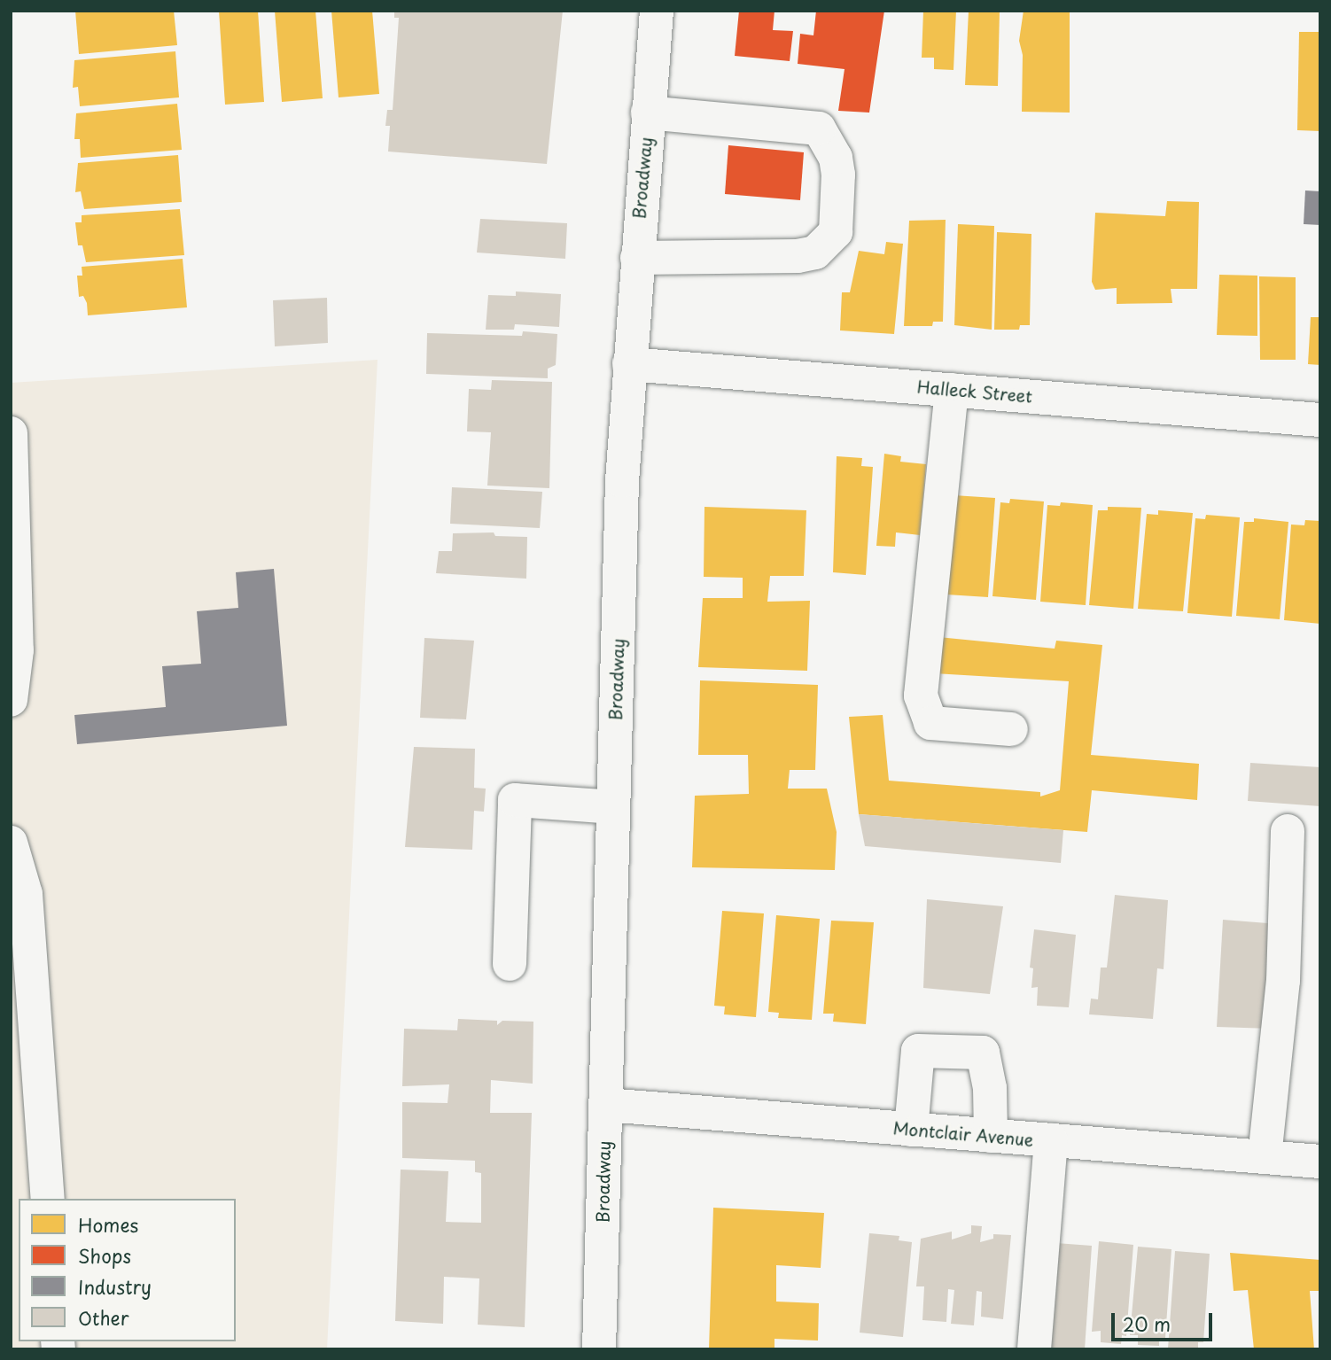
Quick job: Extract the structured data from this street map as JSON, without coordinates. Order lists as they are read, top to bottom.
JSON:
{
  "streets": {
    "street": ["Broadway", "Halleck Street", "Montclair Avenue"]
  },
  "crossings": [
    ["Broadway", "Halleck Street"],
    ["Broadway", "Montclair Avenue"]
  ],
  "legend": [
    "Homes",
    "Shops",
    "Industry",
    "Other"
  ],
  "scale_bar": "20 m"
}
